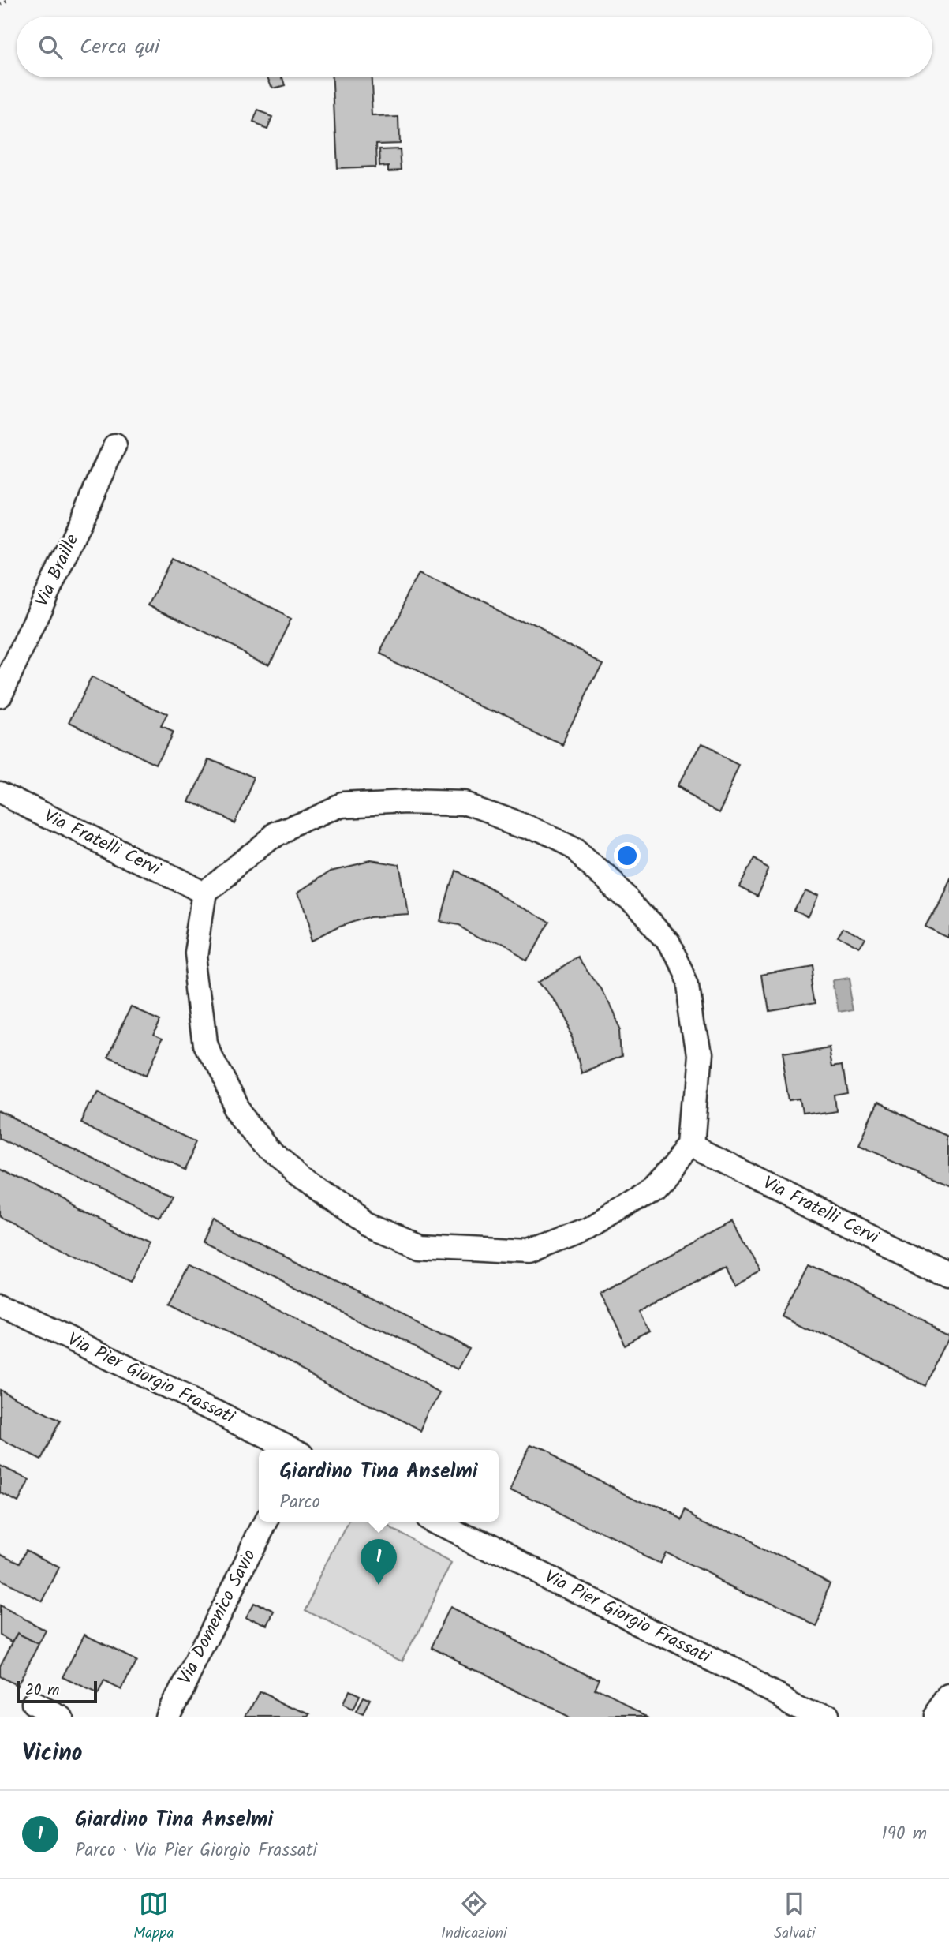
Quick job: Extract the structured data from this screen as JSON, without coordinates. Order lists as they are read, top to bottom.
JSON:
{
  "streets": {
    "street": [
      "Via Braille",
      "Via Fratelli Cervi",
      "Via Pier Giorgio Frassati",
      "Via Domenico Savio"
    ]
  },
  "scale_bar": "20 m",
  "page": {
    "search": "Cerca qui",
    "popup": ["Giardino Tina Anselmi", "Parco"],
    "pins": "1",
    "scale": "20 m",
    "heading": "Vicino",
    "list": [
      {
        "mark": "1",
        "name": "Giardino Tina Anselmi",
        "note": "Parco · Via Pier Giorgio Frassati",
        "value": "190 m"
      }
    ],
    "nav": ["Mappa", "Indicazioni", "Salvati"]
  }
}
